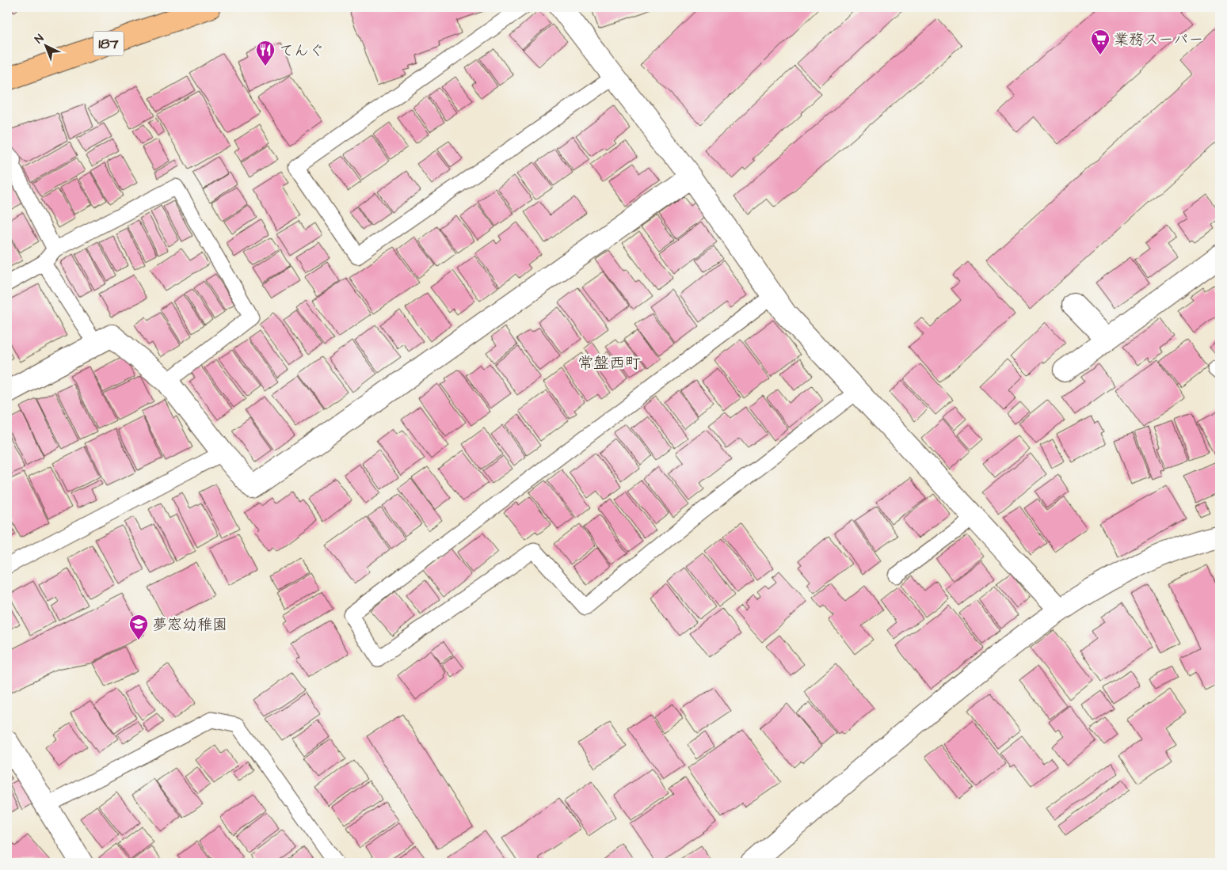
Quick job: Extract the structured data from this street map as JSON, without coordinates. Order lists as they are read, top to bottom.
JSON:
{
  "streets": {
    "main road": ["187"]
  },
  "districts": ["常盤西町"],
  "places": {
    "supermarket": ["業務スーパー"],
    "restaurant": ["てんぐ"],
    "school or university": ["夢窓幼稚園"]
  },
  "north": "top left"
}
